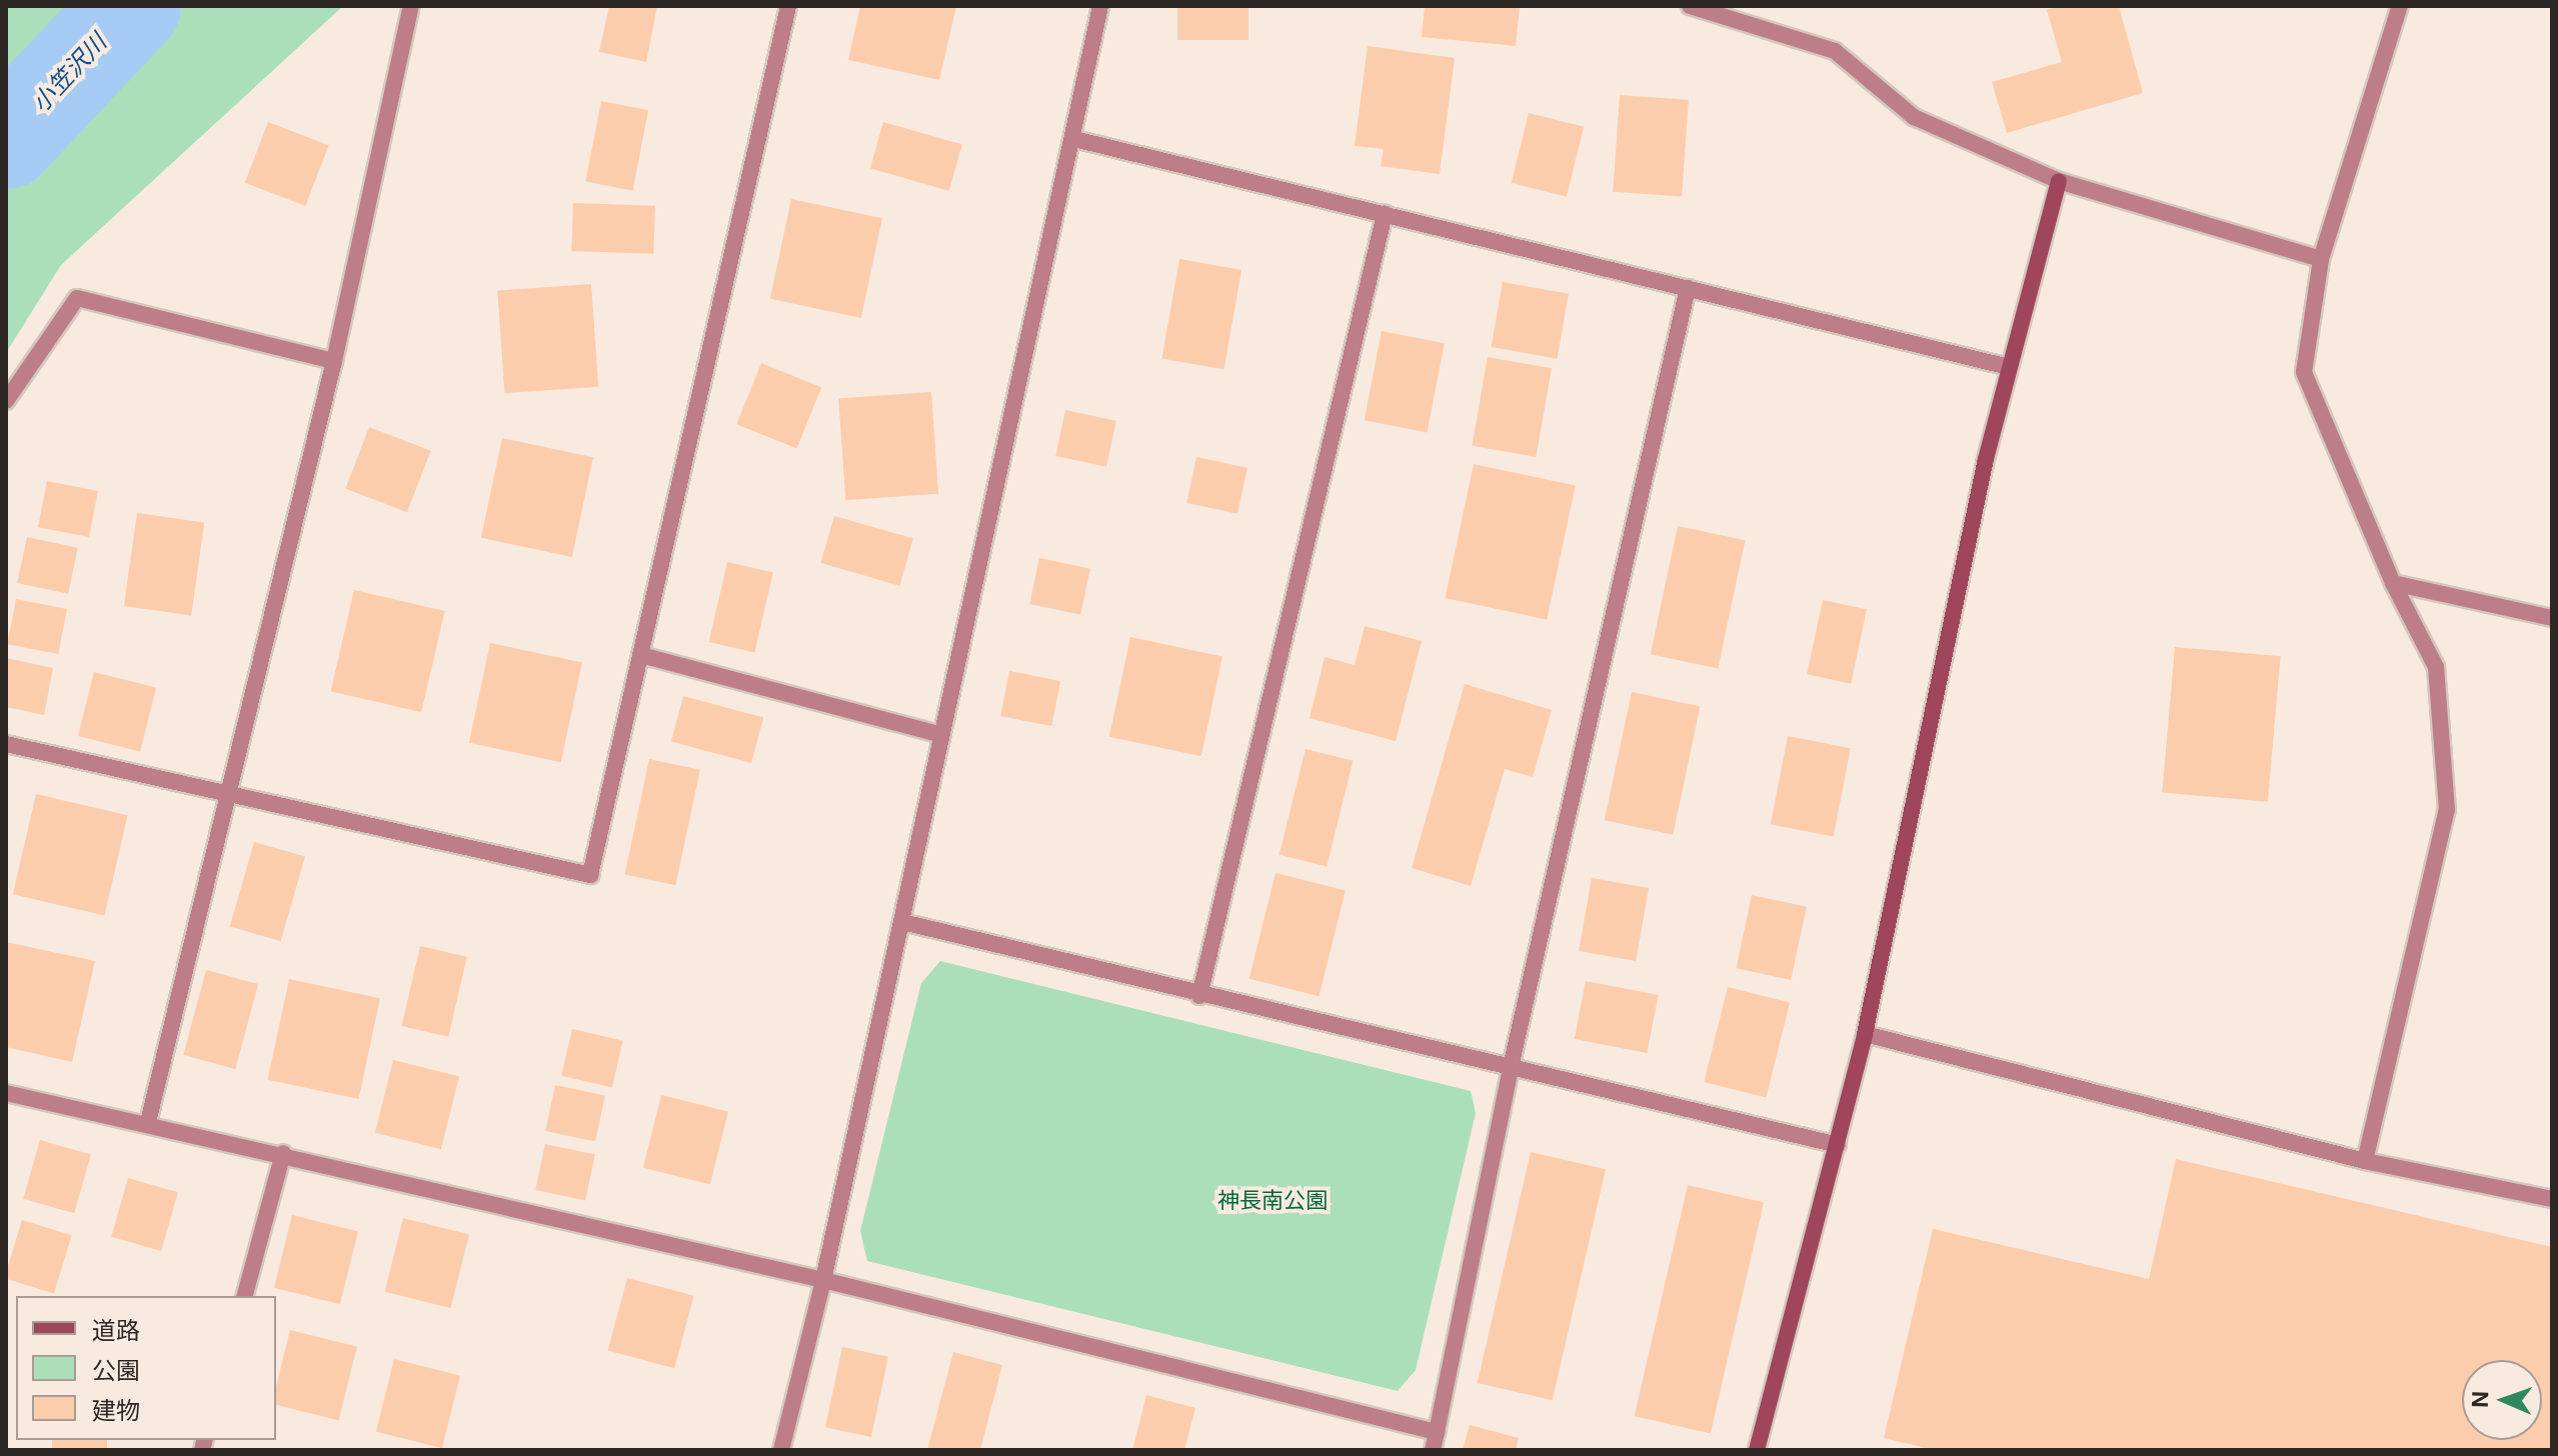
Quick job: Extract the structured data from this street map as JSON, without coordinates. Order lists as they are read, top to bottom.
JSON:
{
  "water": ["小笠沢川"],
  "parks": ["神長南公園"],
  "legend": ["道路", "公園", "建物"],
  "north": "left"
}
